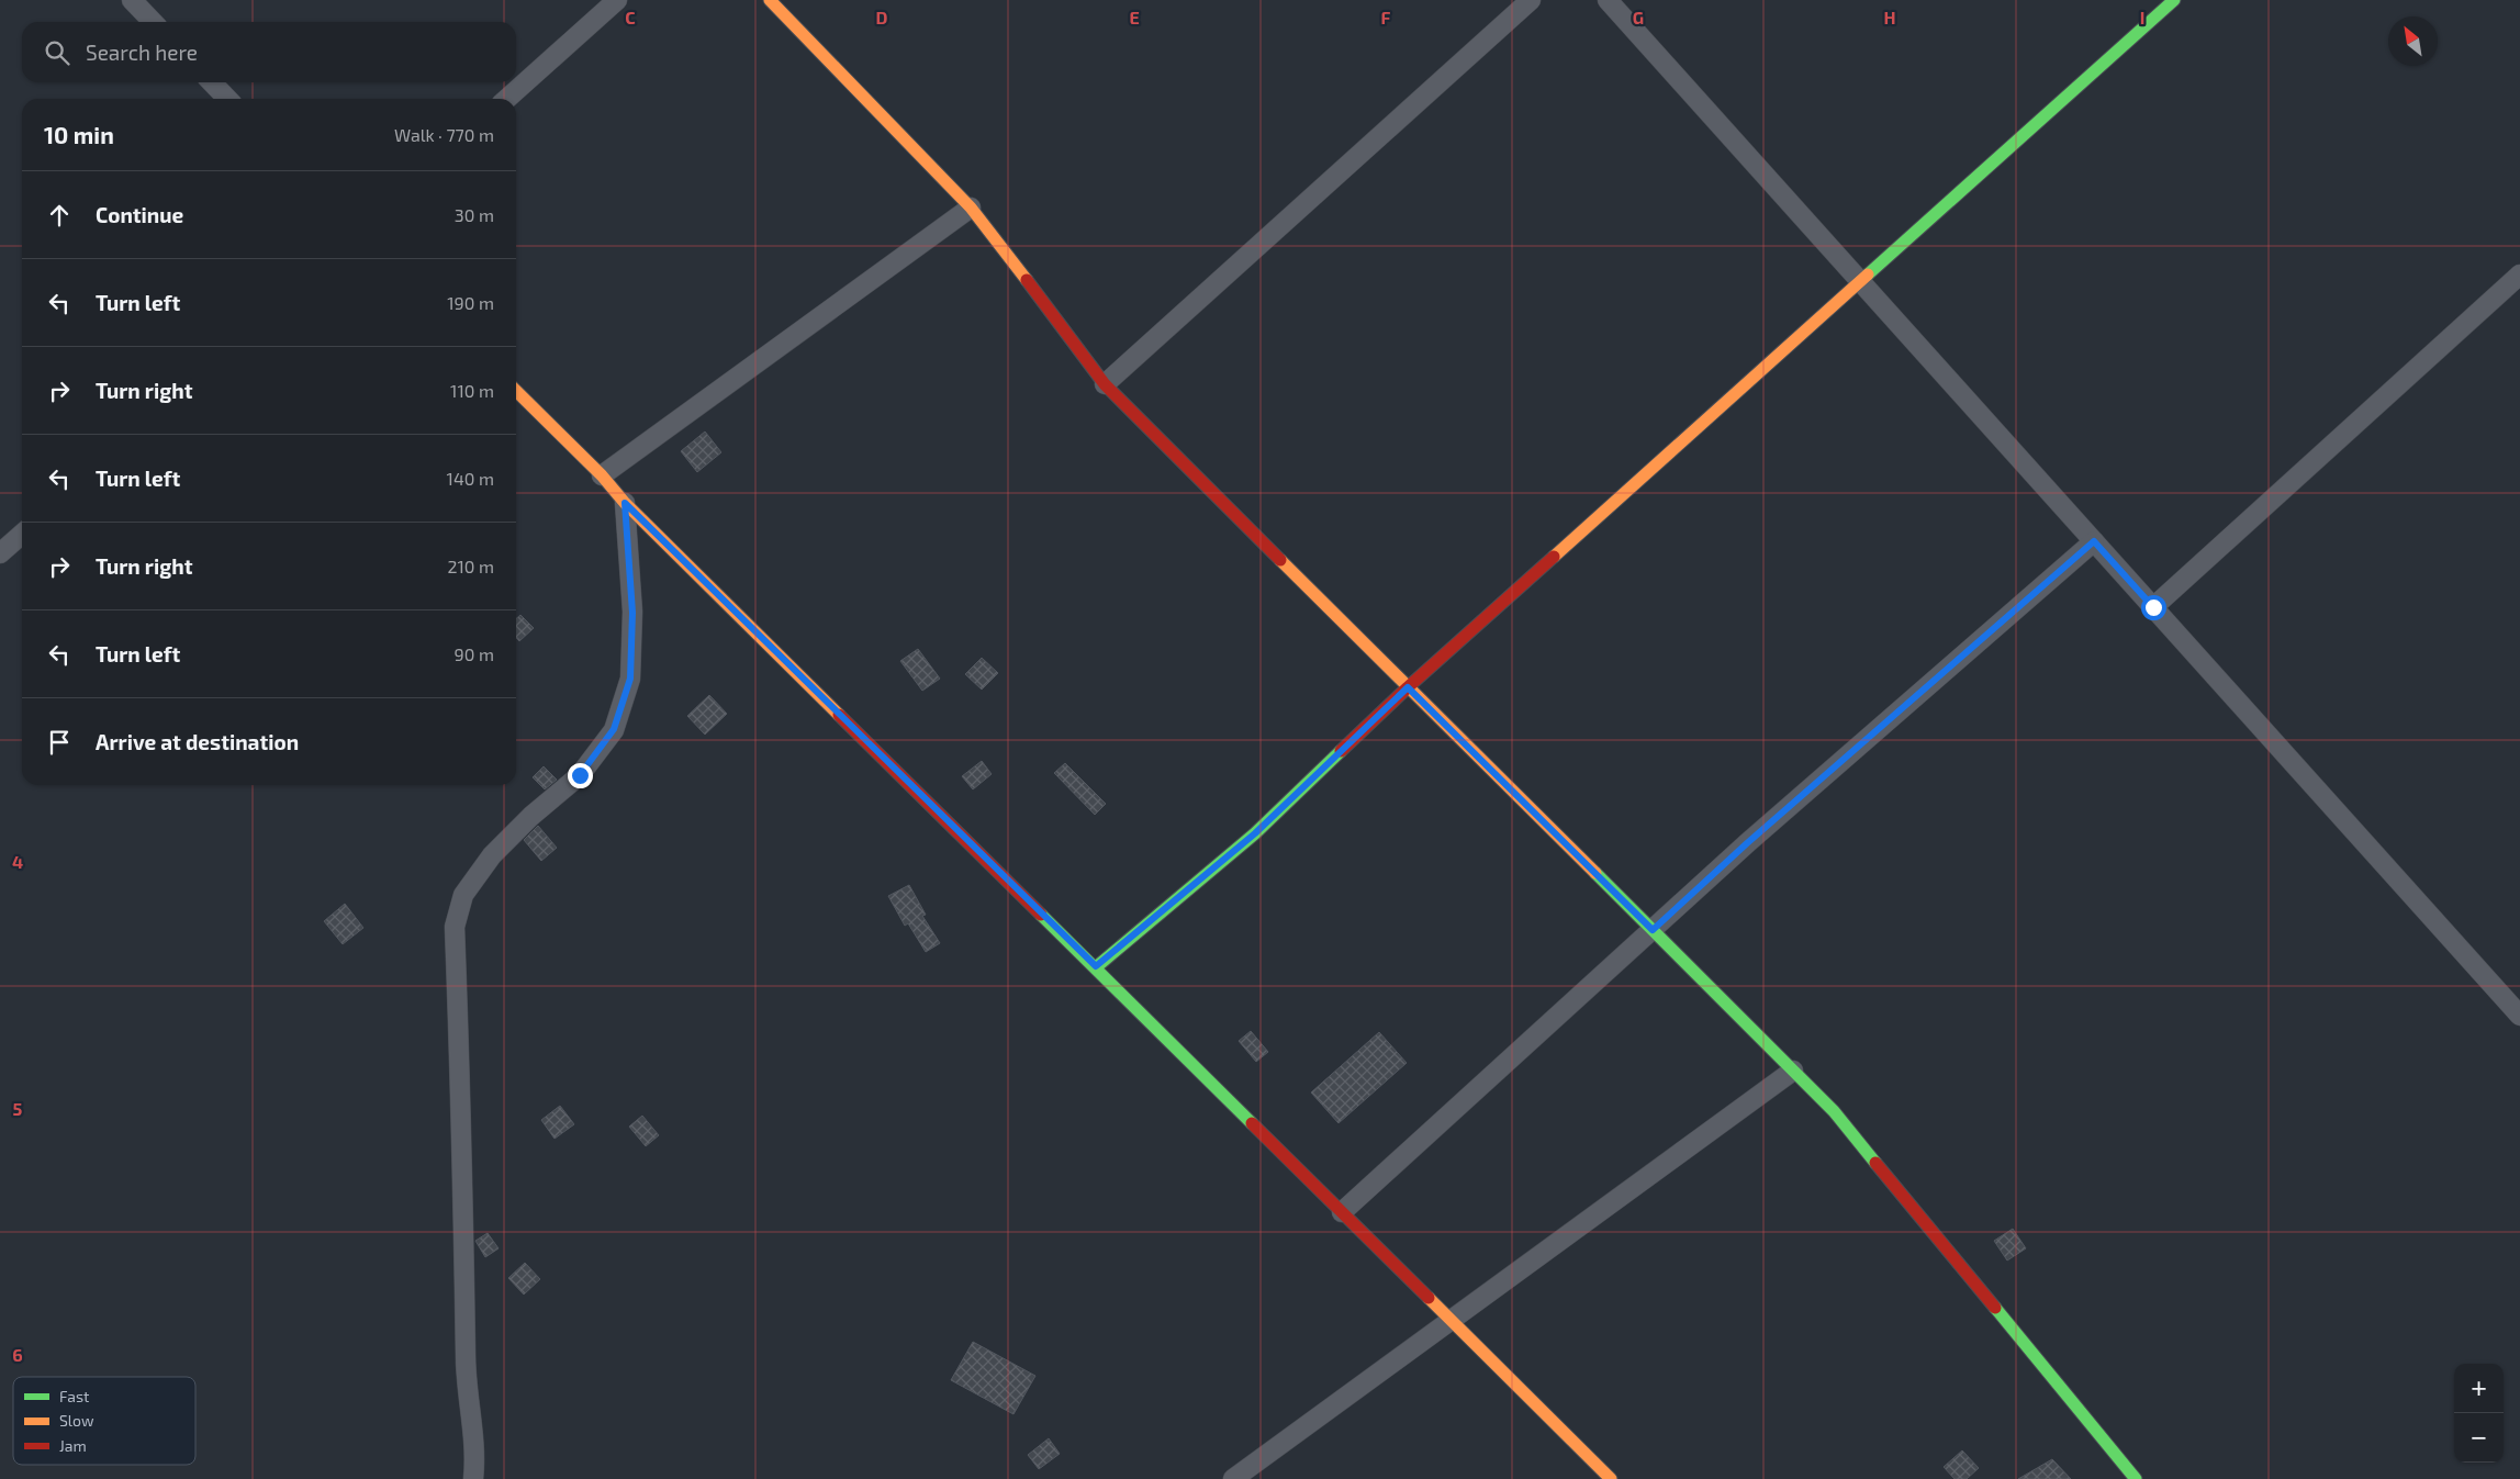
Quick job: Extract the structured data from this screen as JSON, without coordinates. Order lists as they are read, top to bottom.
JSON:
{
  "legend": ["Fast", "Slow", "Jam"],
  "north": "top left",
  "page": {
    "search": "Search here",
    "heading": ["10 min", "Walk · 770 m"],
    "list": [
      ["Continue", "30 m"],
      ["Turn left", "190 m"],
      ["Turn right", "110 m"],
      ["Turn left", "140 m"],
      ["Turn right", "210 m"],
      ["Turn left", "90 m"],
      "Arrive at destination"
    ],
    "map_buttons": ["+", "−"]
  },
  "grid": {
    "columns": [
      "C",
      "D",
      "E",
      "F",
      "G",
      "H",
      "I"
    ],
    "rows": ["4", "5", "6"]
  }
}
